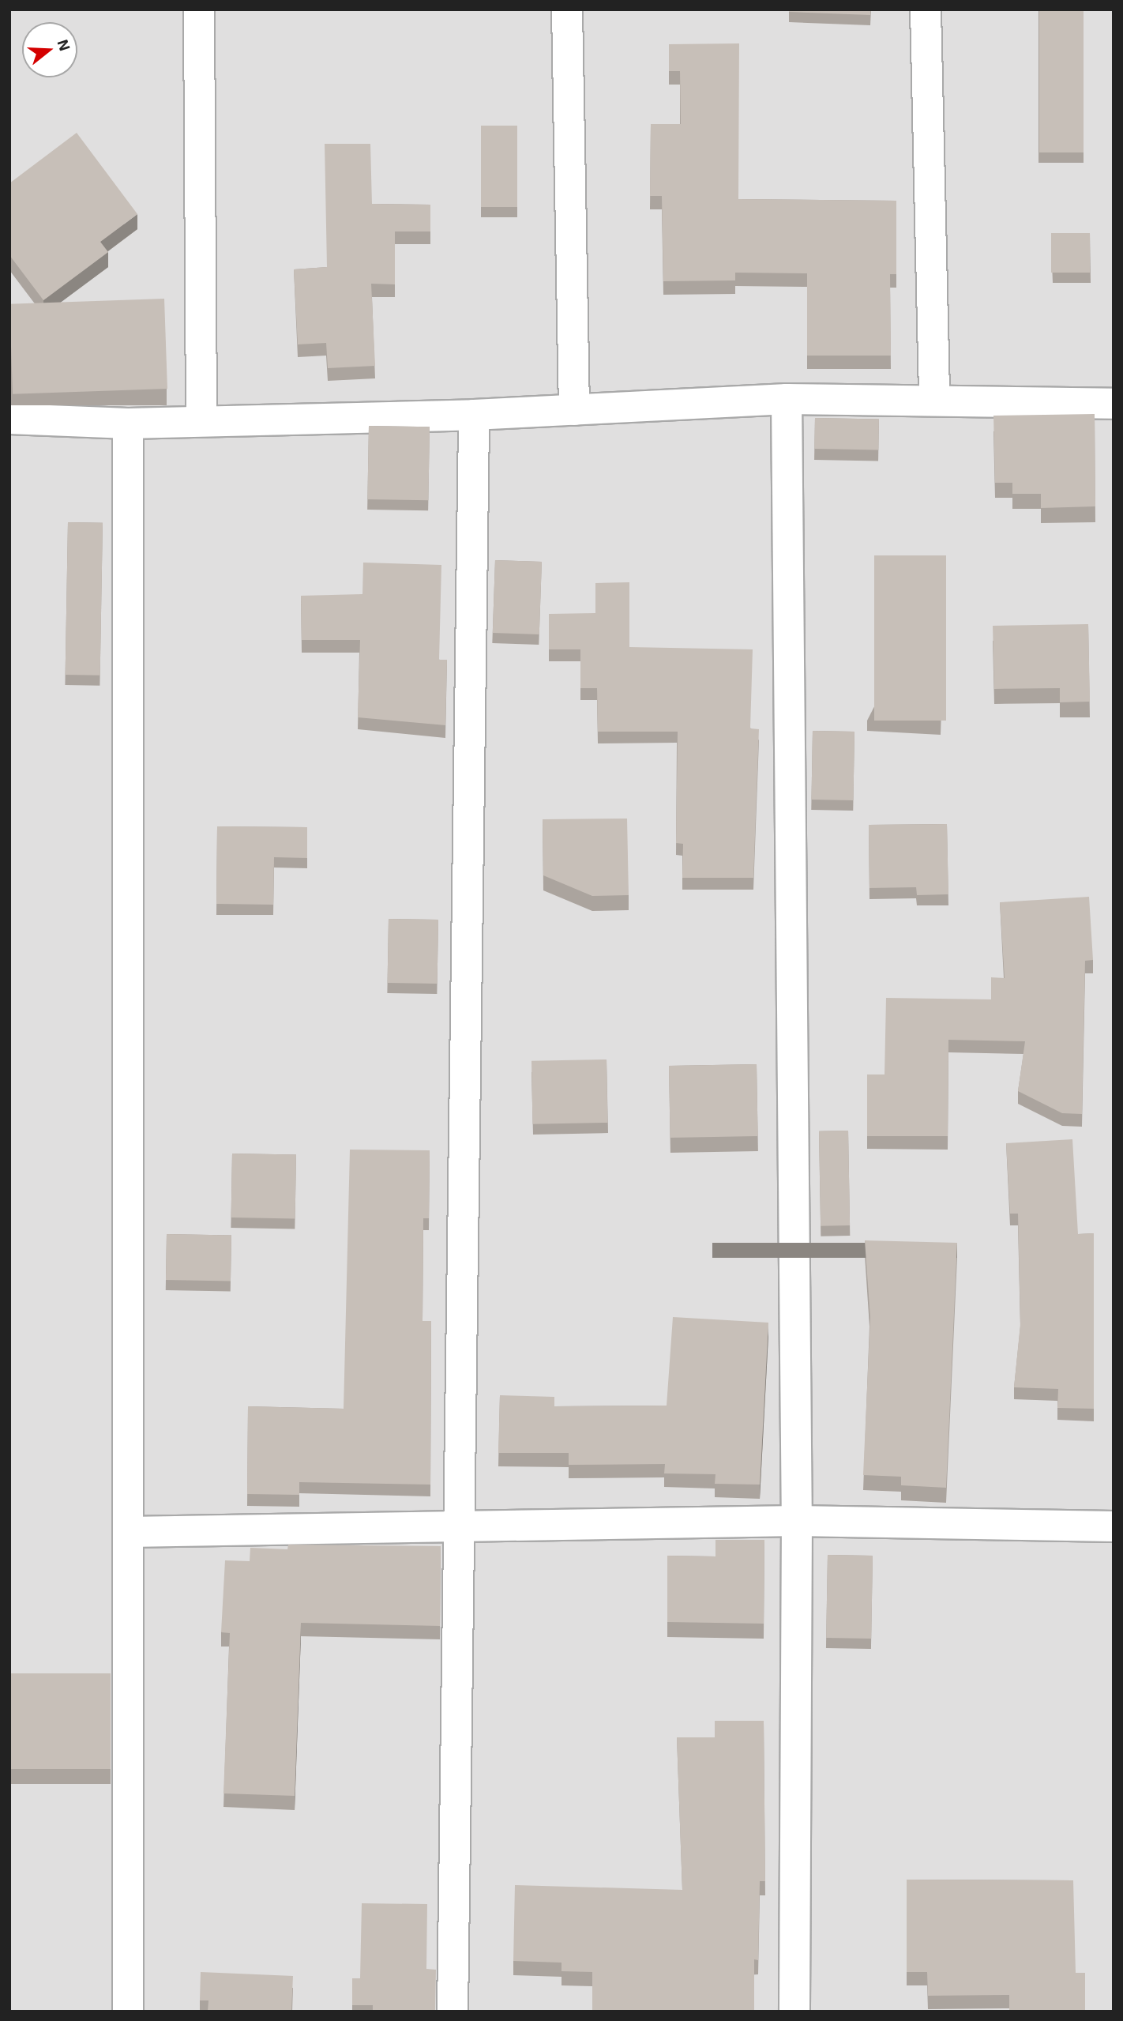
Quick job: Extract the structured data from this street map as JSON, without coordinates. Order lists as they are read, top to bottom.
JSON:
{
  "north": "right"
}
